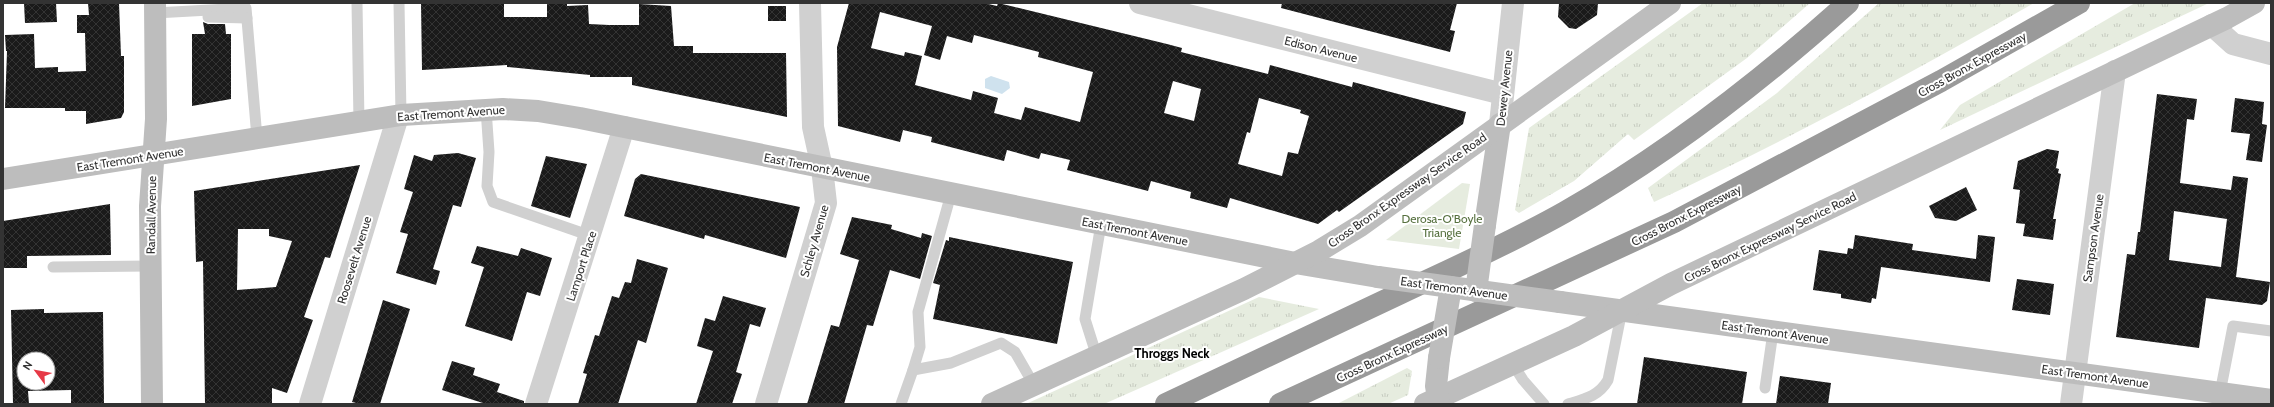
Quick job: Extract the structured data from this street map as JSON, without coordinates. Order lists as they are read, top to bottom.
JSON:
{
  "streets": {
    "highway": ["Cross Bronx Expressway"],
    "main road": [
      "Dewey Avenue",
      "East Tremont Avenue",
      "Cross Bronx Expressway Service Road",
      "Randall Avenue"
    ],
    "street": [
      "Edison Avenue",
      "Sampson Avenue",
      "Schley Avenue",
      "Roosevelt Avenue",
      "Lamport Place"
    ]
  },
  "crossings": [
    ["Edison Avenue", "Dewey Avenue"],
    ["Dewey Avenue", "East Tremont Avenue"],
    ["Dewey Avenue", "Cross Bronx Expressway Service Road"],
    ["East Tremont Avenue", "Cross Bronx Expressway Service Road"],
    ["East Tremont Avenue", "Randall Avenue"],
    ["East Tremont Avenue", "Sampson Avenue"],
    ["East Tremont Avenue", "Schley Avenue"],
    ["East Tremont Avenue", "Roosevelt Avenue"],
    ["East Tremont Avenue", "Lamport Place"],
    ["Cross Bronx Expressway Service Road", "Sampson Avenue"]
  ],
  "districts": ["Throggs Neck"],
  "parks": ["Derosa-O'Boyle Triangle"],
  "north": "top left"
}
